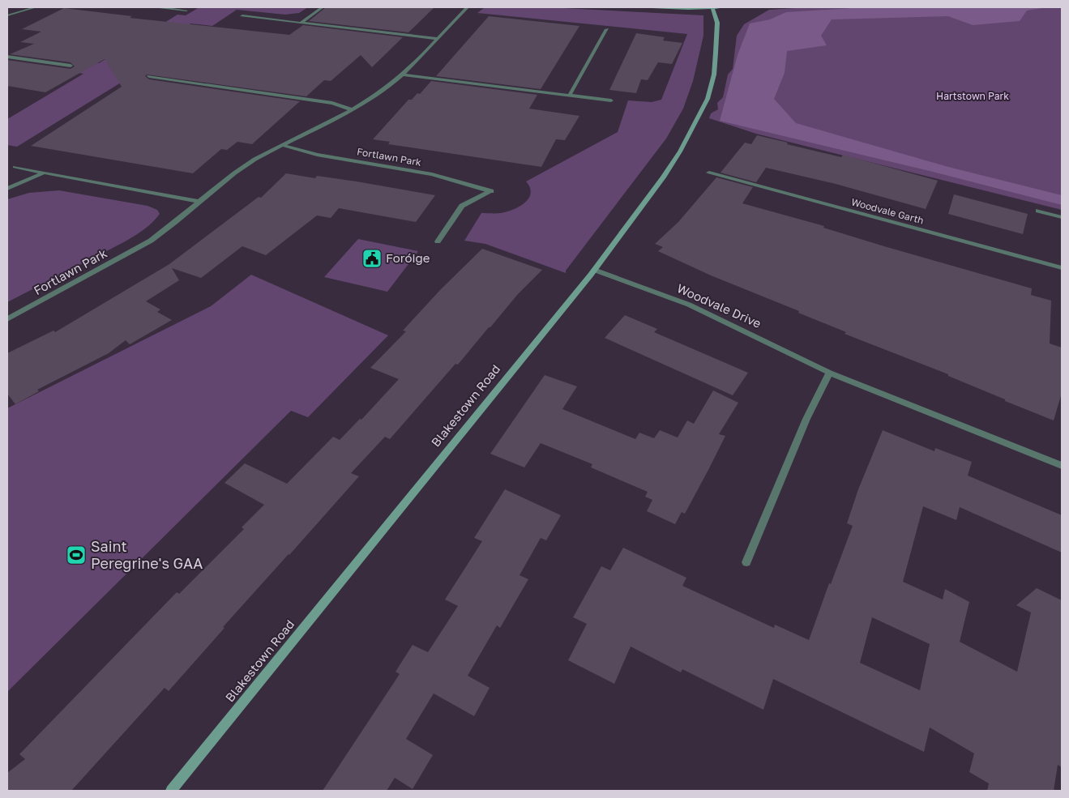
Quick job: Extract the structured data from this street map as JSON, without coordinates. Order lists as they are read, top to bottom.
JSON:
{
  "streets": {
    "street": [
      "Fortlawn Park",
      "Woodvale Garth",
      "Woodvale Drive",
      "Blakestown Road"
    ]
  },
  "crossings": [
    ["Woodvale Drive", "Blakestown Road"]
  ],
  "parks": ["Hartstown Park"],
  "places": {
    "public building": ["Foróige"],
    "sports": ["Saint Peregrine's GAA"]
  }
}
